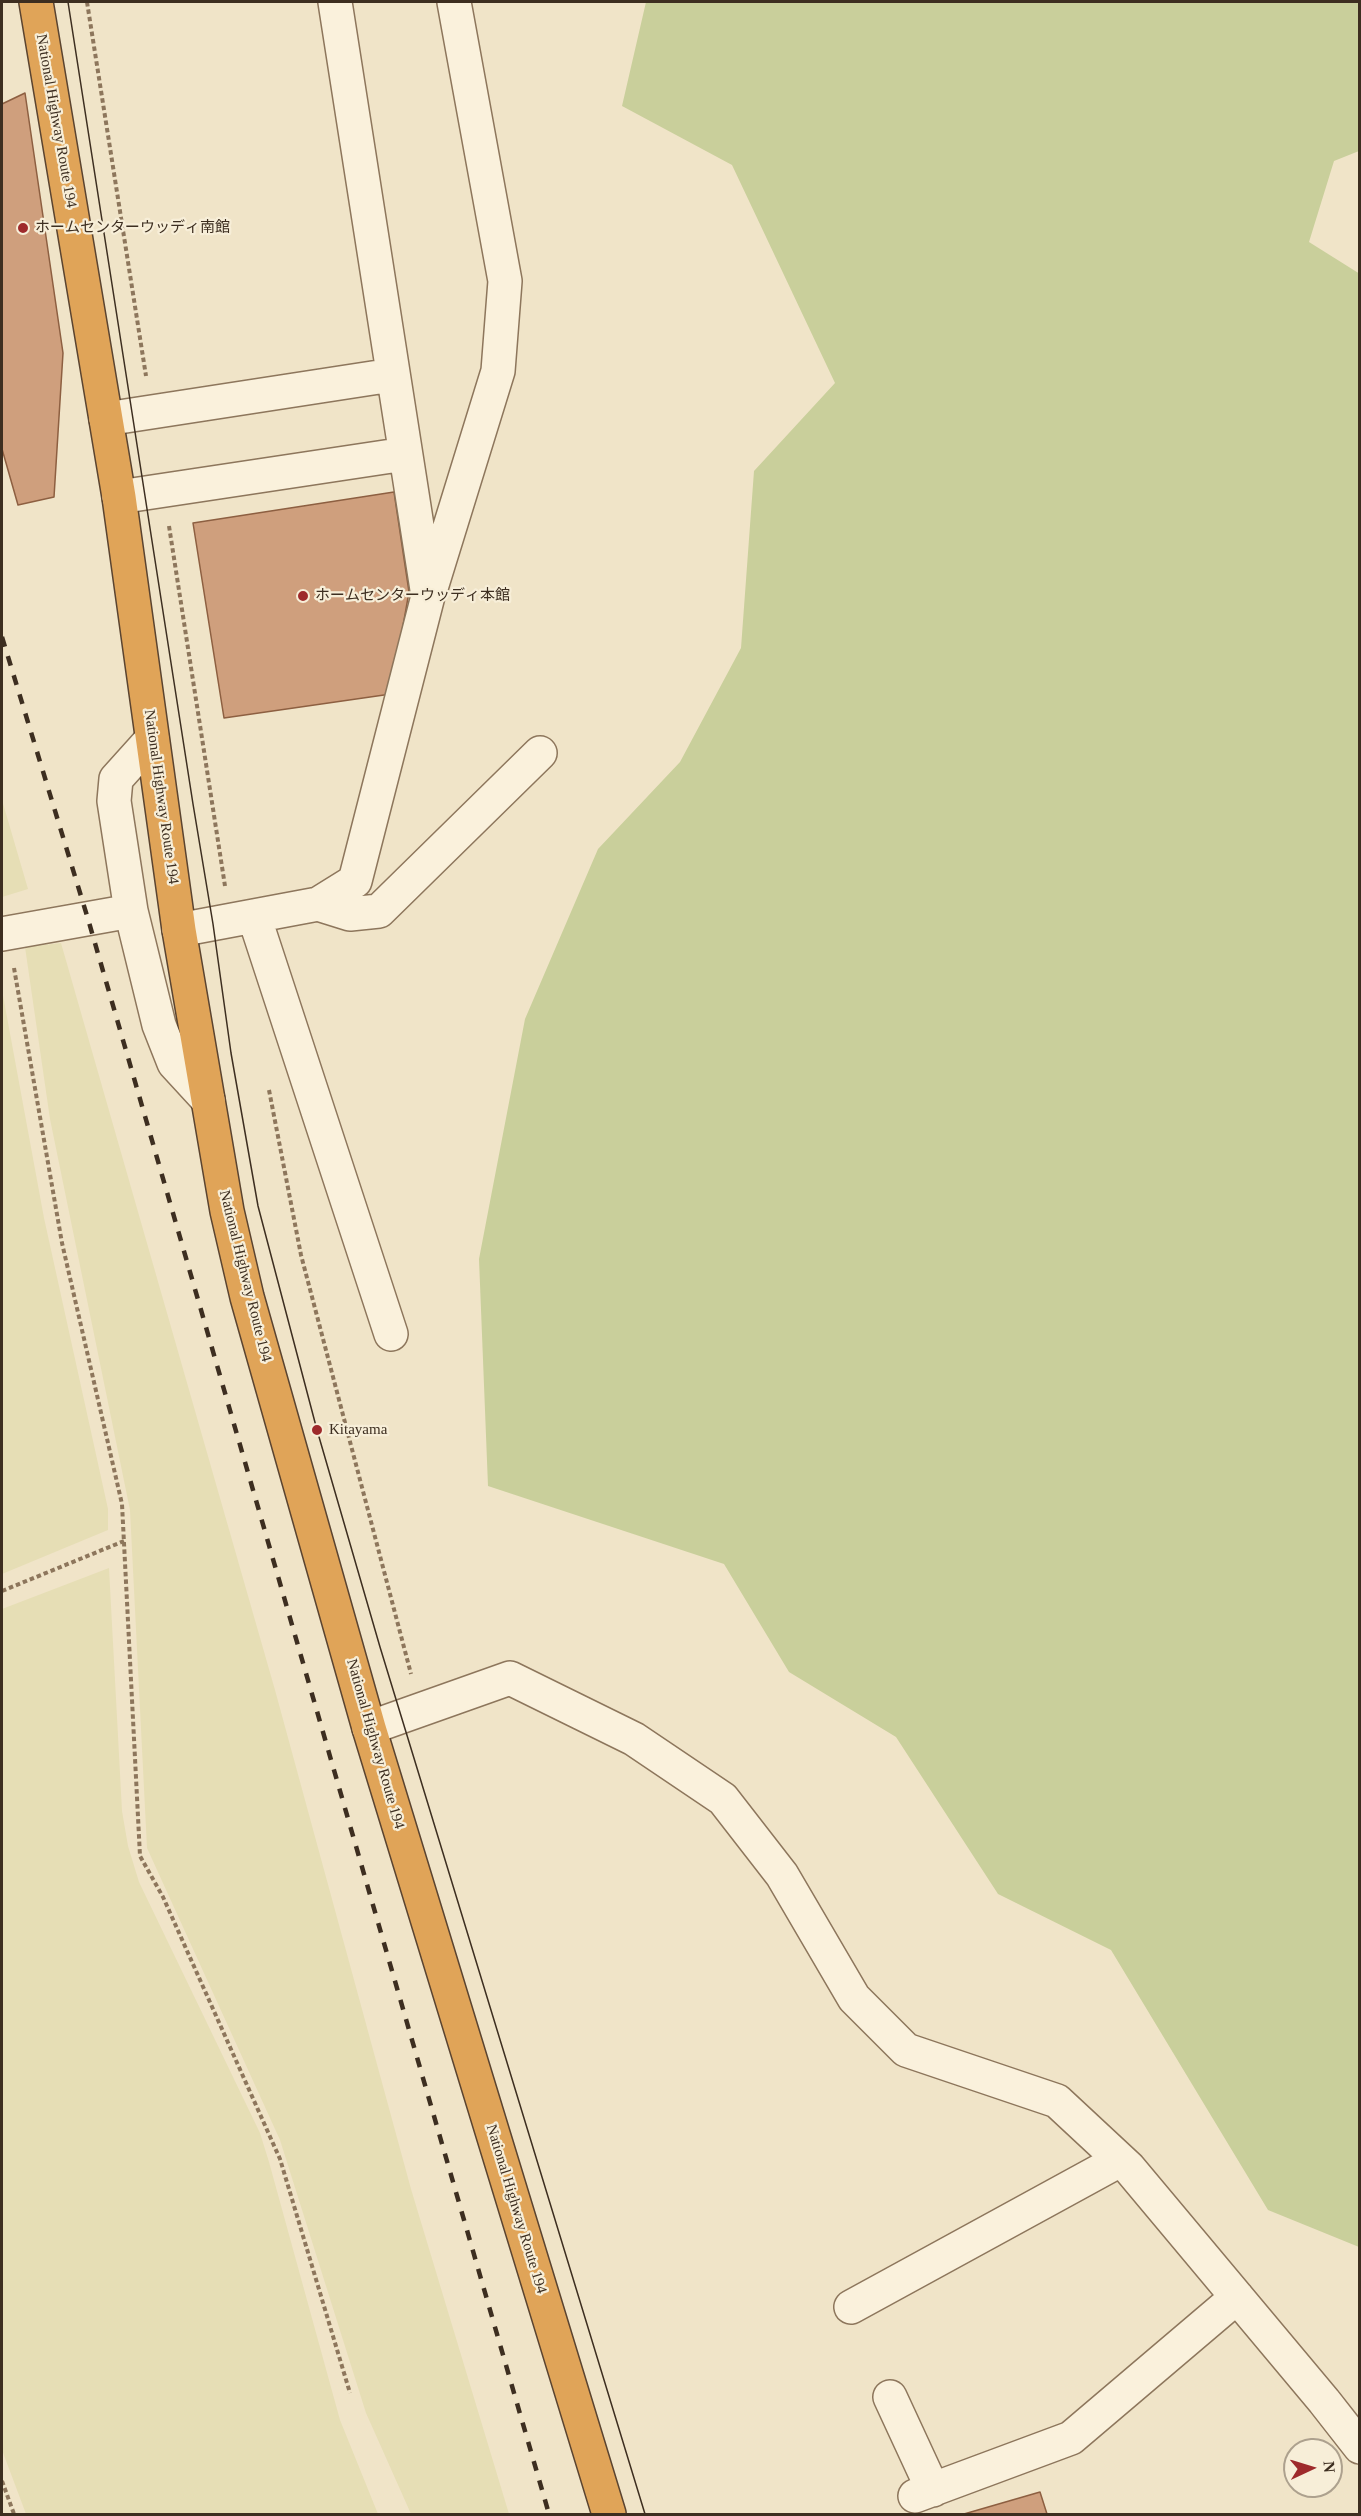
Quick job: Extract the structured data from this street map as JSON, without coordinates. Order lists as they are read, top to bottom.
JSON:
{
  "streets": {
    "highway": ["National Highway Route 194"]
  },
  "places": ["ホームセンターウッディ南館", "ホームセンターウッディ本館", "Kitayama"],
  "north": "right"
}
